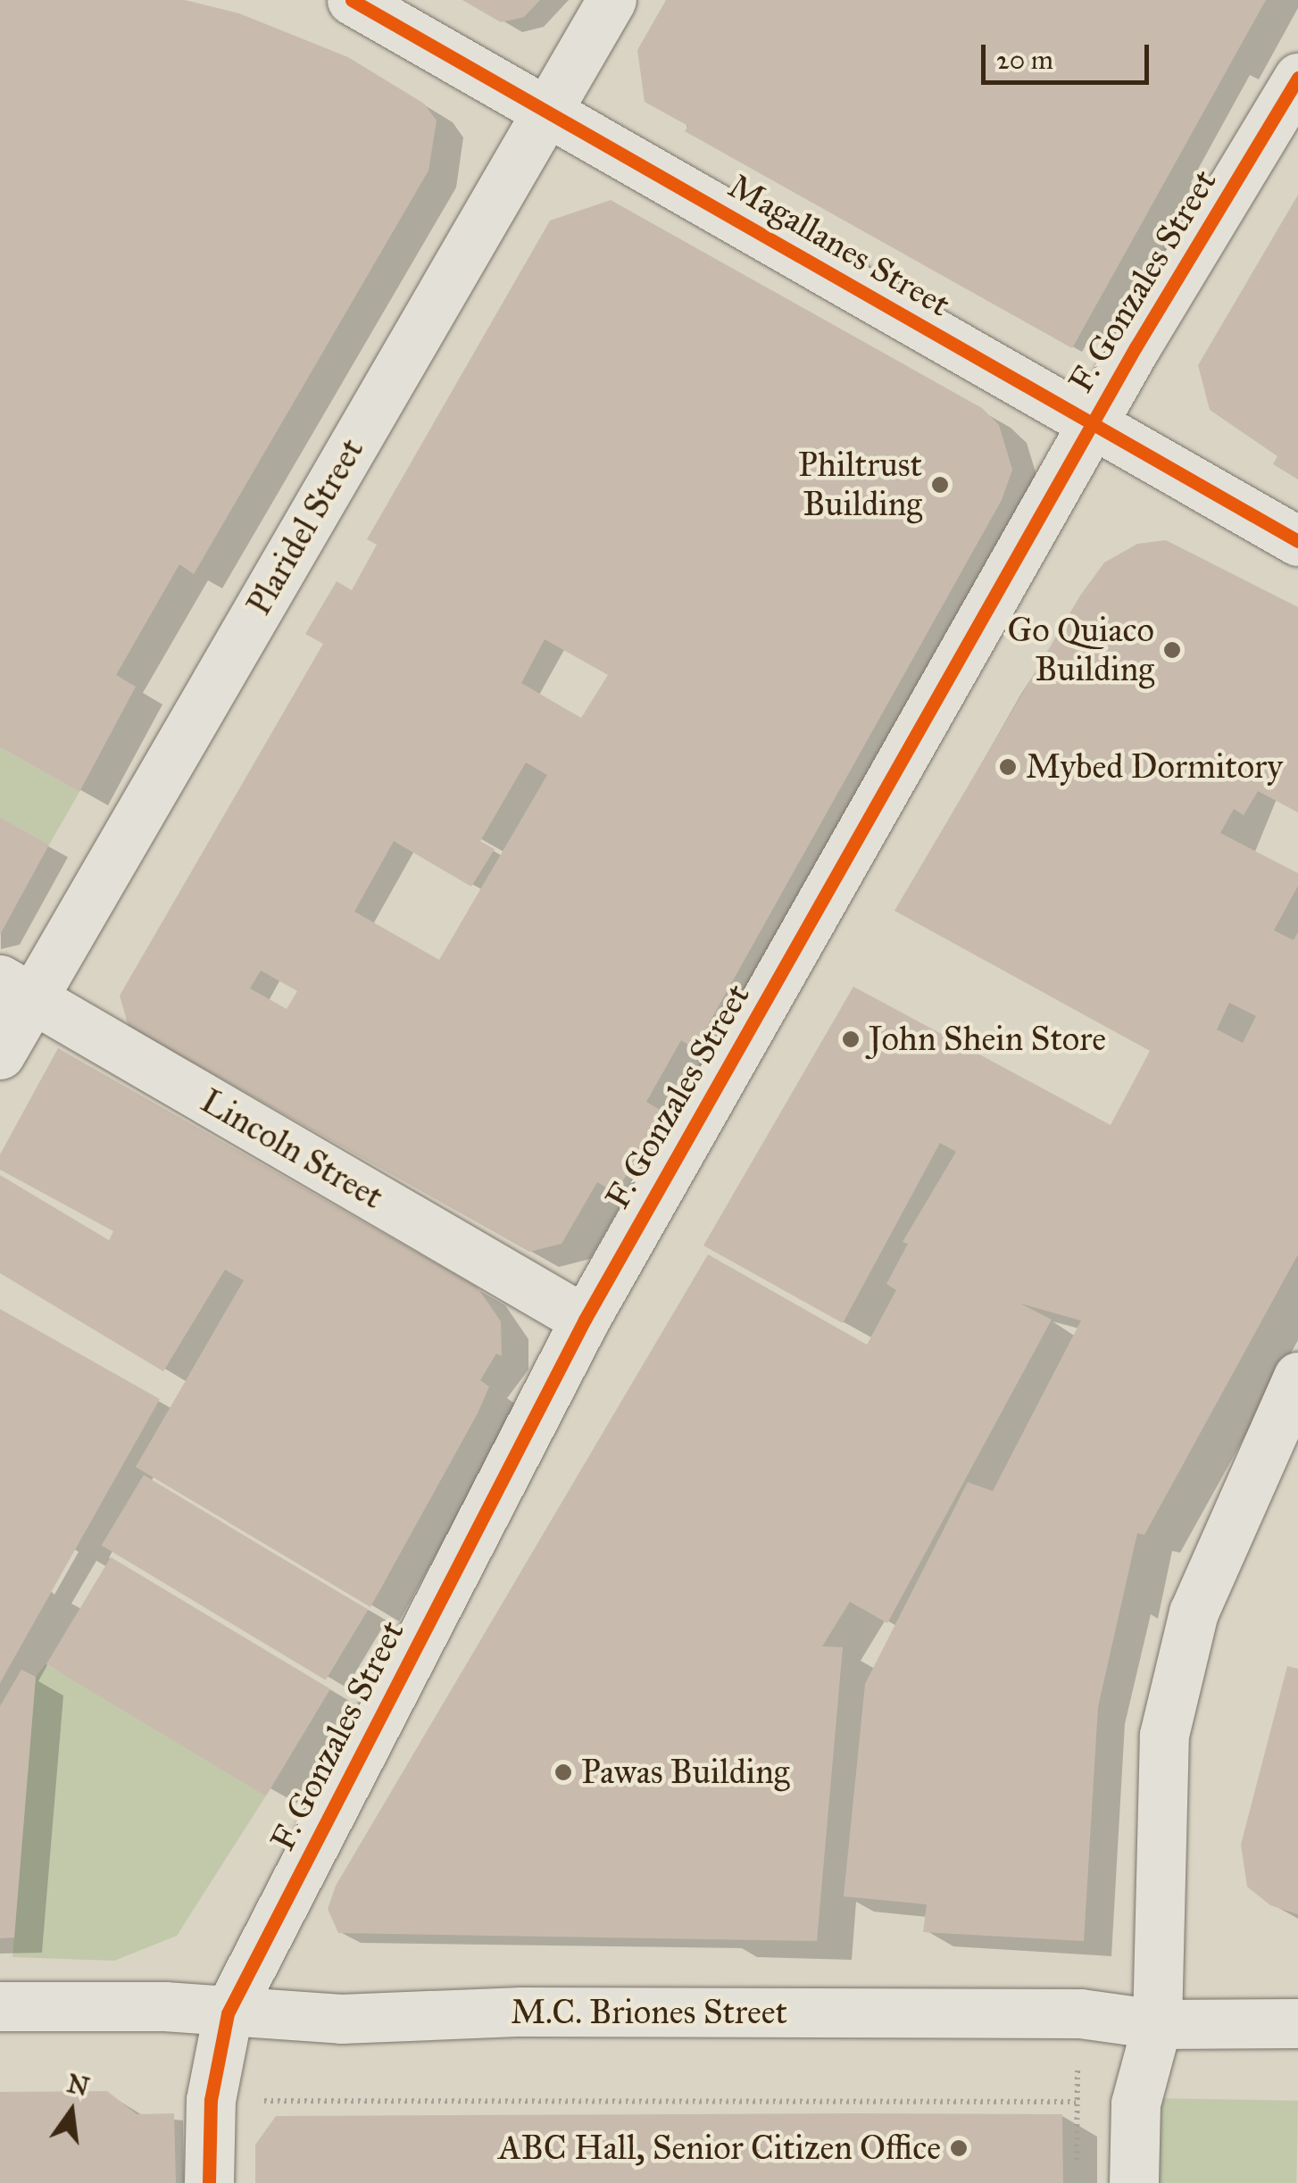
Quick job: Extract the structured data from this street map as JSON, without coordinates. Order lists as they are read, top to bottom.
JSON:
{
  "streets": {
    "street": [
      "Magallanes Street",
      "F. Gonzales Street",
      "Plaridel Street",
      "Lincoln Street",
      "M.C. Briones Street"
    ]
  },
  "crossings": [
    ["Magallanes Street", "F. Gonzales Street"],
    ["Magallanes Street", "Plaridel Street"],
    ["F. Gonzales Street", "Lincoln Street"],
    ["F. Gonzales Street", "M.C. Briones Street"],
    ["Plaridel Street", "Lincoln Street"]
  ],
  "places": [
    "Philtrust Building",
    "Go Quiaco Building",
    "Mybed Dormitory",
    "John Shein Store",
    "Pawas Building",
    "ABC Hall, Senior Citizen Office"
  ],
  "scale_bar": "20 m",
  "north": "top"
}
